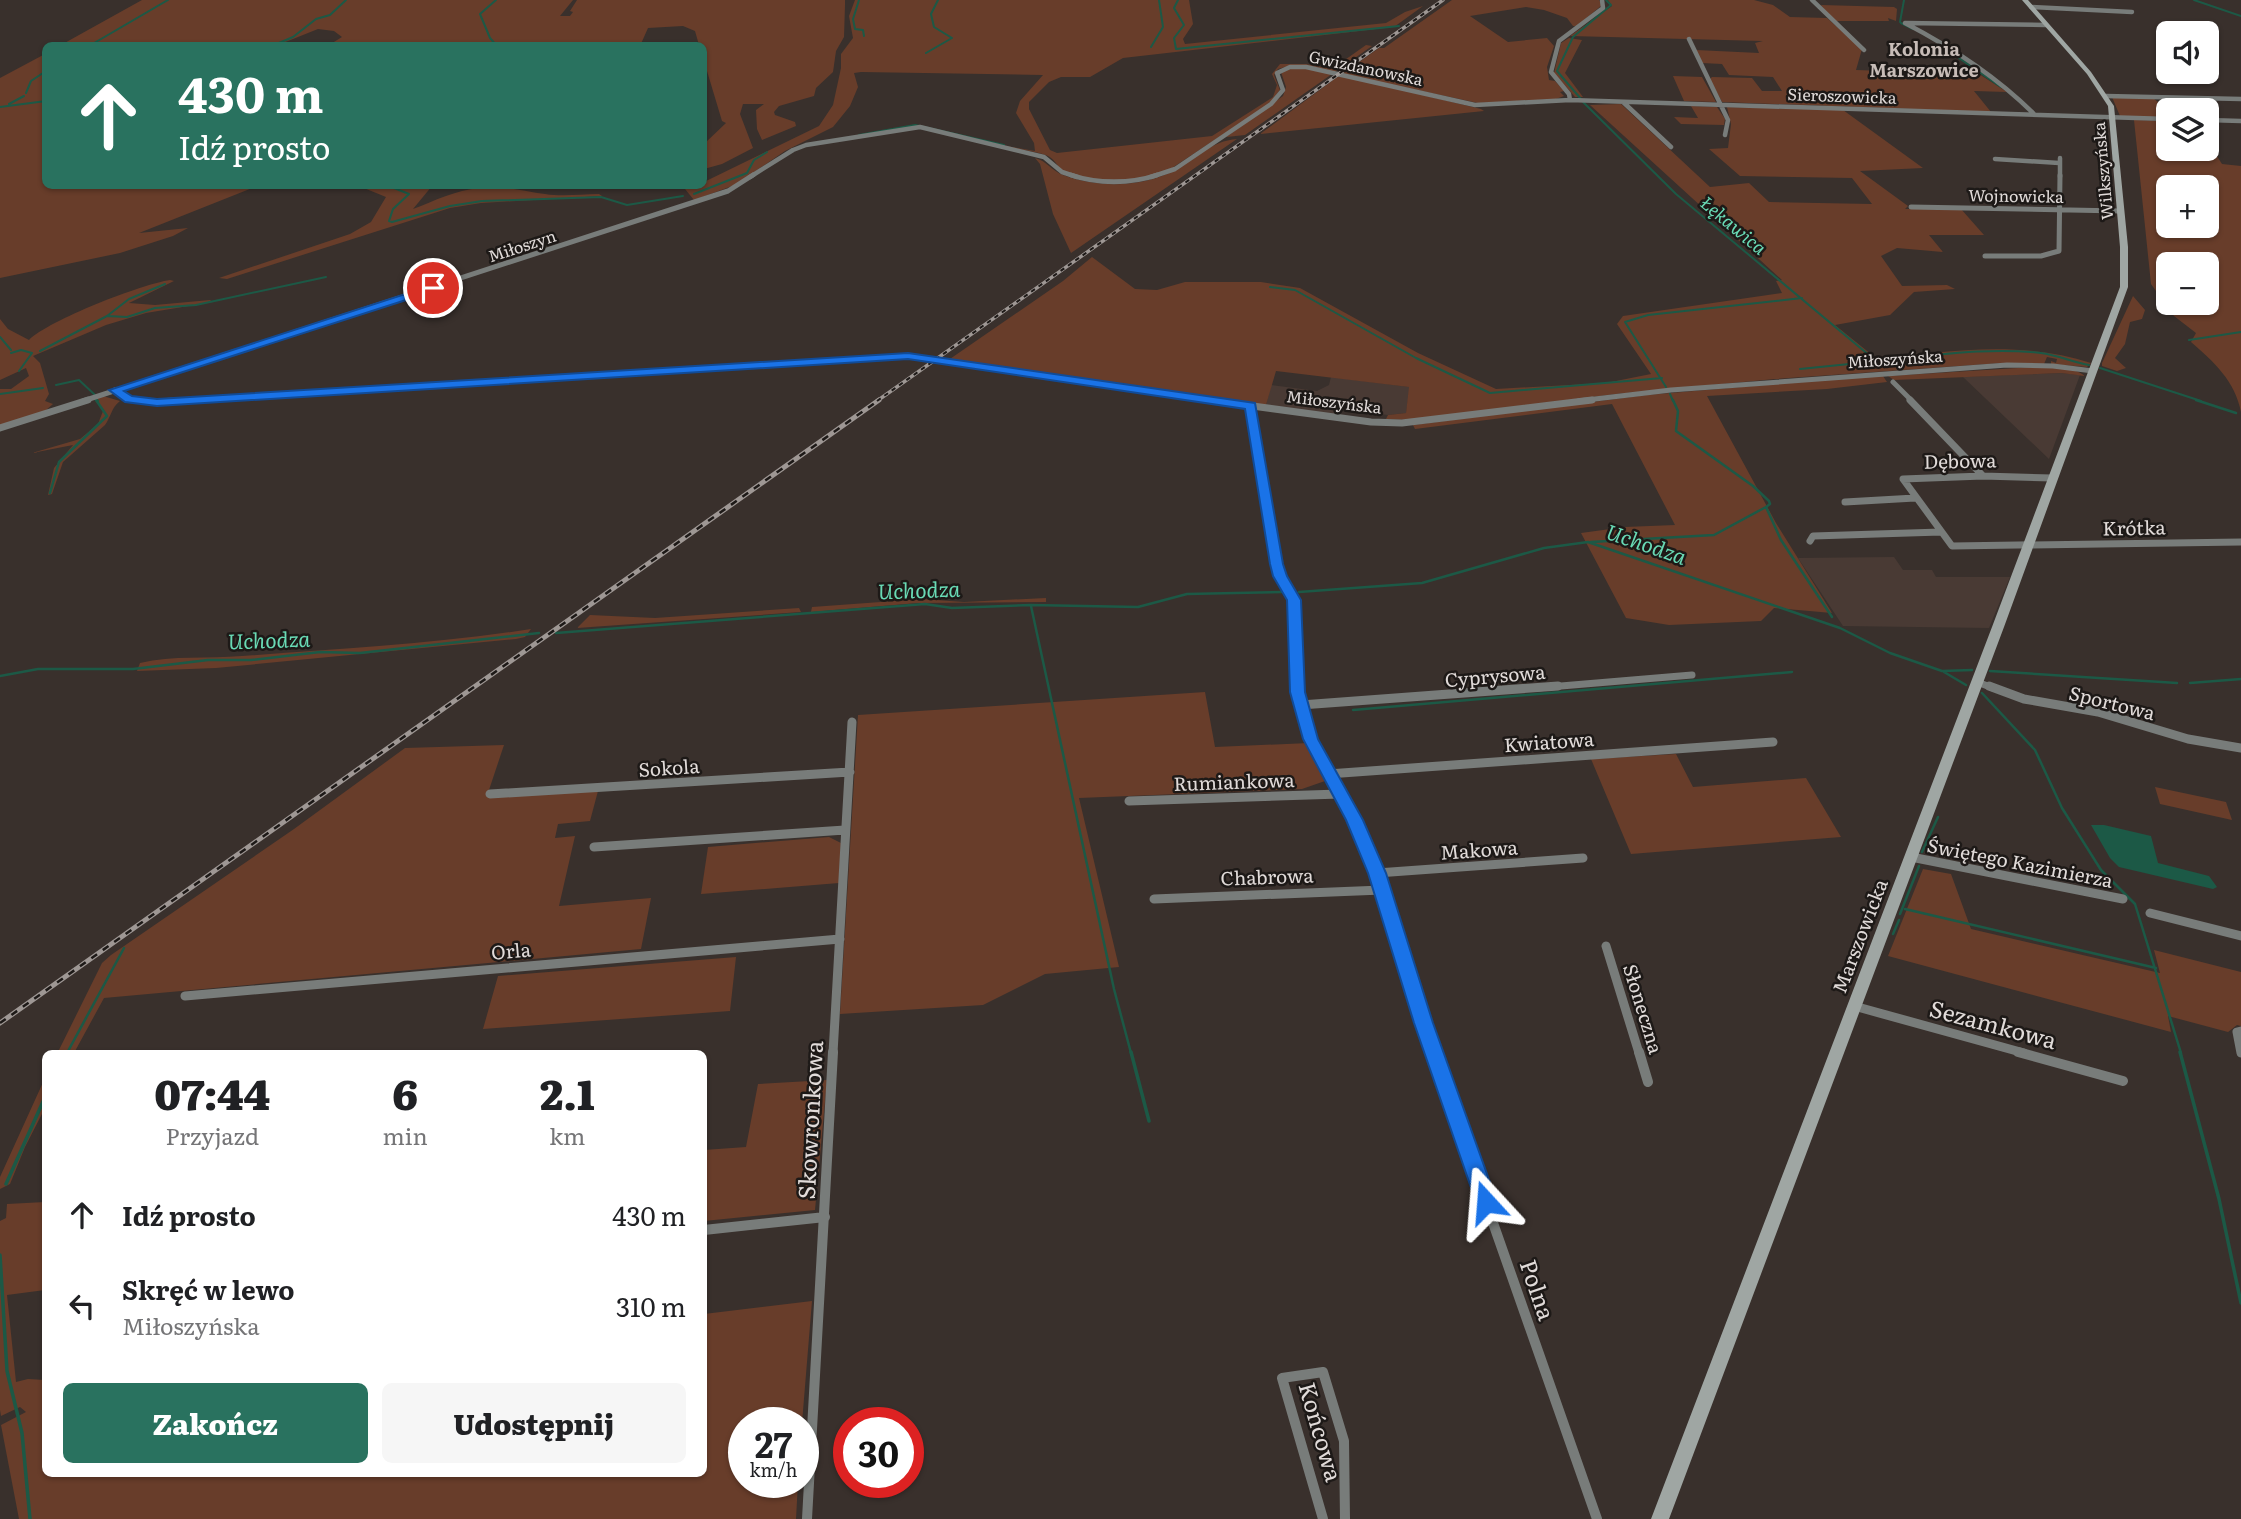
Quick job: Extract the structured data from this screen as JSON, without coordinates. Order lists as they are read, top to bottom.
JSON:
{
  "streets": {
    "street": [
      "Gwizdanowska",
      "Sieroszowicka",
      "Wilkszyńska",
      "Wojnowicka",
      "Miłoszyn",
      "Miłoszyńska",
      "Dębowa",
      "Krótka",
      "Cyprysowa",
      "Sportowa",
      "Kwiatowa",
      "Sokola",
      "Rumiankowa",
      "Makowa",
      "Świętego Kazimierza",
      "Chabrowa",
      "Marszowicka",
      "Orla",
      "Słoneczna",
      "Sezamkowa",
      "Skowronkowa",
      "Polna",
      "Końcowa"
    ]
  },
  "crossings": [
    ["Gwizdanowska", "Sieroszowicka"],
    ["Gwizdanowska", "Miłoszyn"],
    ["Sieroszowicka", "Wilkszyńska"],
    ["Wilkszyńska", "Wojnowicka"],
    ["Wilkszyńska", "Miłoszyńska"],
    ["Wilkszyńska", "Marszowicka"],
    ["Miłoszyn", "Miłoszyńska"],
    ["Miłoszyńska", "Marszowicka"],
    ["Miłoszyńska", "Polna"],
    ["Dębowa", "Krótka"],
    ["Dębowa", "Marszowicka"],
    ["Krótka", "Marszowicka"],
    ["Cyprysowa", "Polna"],
    ["Sportowa", "Marszowicka"],
    ["Kwiatowa", "Polna"],
    ["Sokola", "Skowronkowa"],
    ["Rumiankowa", "Polna"],
    ["Makowa", "Polna"],
    ["Świętego Kazimierza", "Marszowicka"],
    ["Chabrowa", "Polna"],
    ["Marszowicka", "Sezamkowa"],
    ["Orla", "Skowronkowa"]
  ],
  "districts": ["Kolonia Marszowice"],
  "water": ["Łękawica", "Uchodza"],
  "page": {
    "map_buttons": ["+", "−"],
    "turn": ["430 m", "Idź prosto"],
    "eta": [
      "07:44",
      "Przyjazd",
      "6",
      "min",
      "2.1",
      "km"
    ],
    "list": [
      {
        "name": "Idź prosto",
        "value": "430 m"
      },
      {
        "name": "Skręć w lewo",
        "note": "Miłoszyńska",
        "value": "310 m"
      }
    ],
    "buttons": ["Zakończ", "Udostępnij"],
    "speed": "27 km/h",
    "limit": "30"
  }
}
